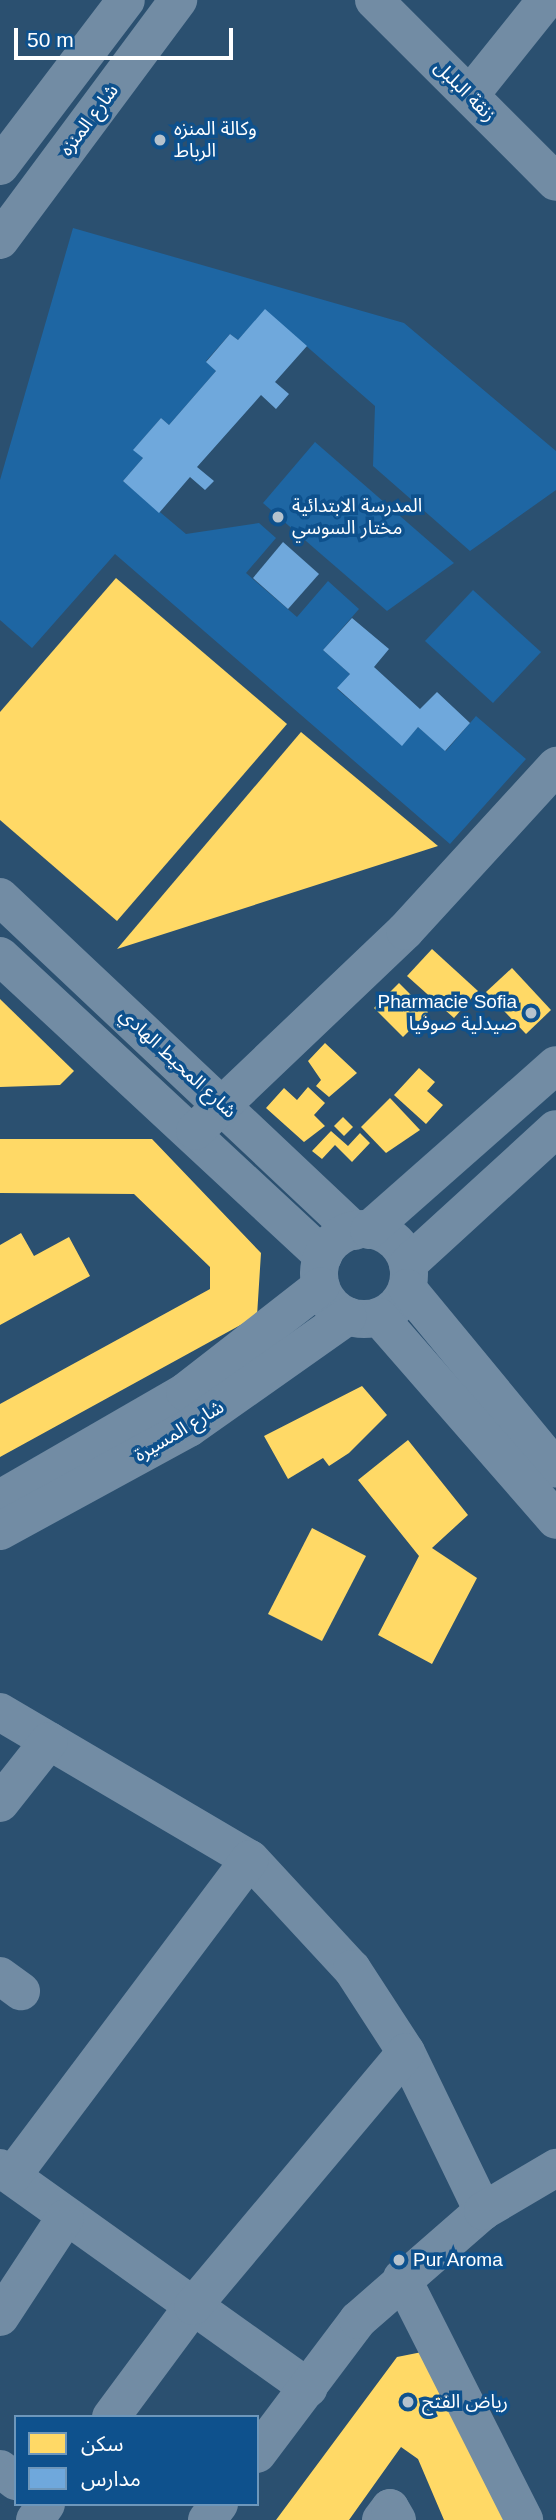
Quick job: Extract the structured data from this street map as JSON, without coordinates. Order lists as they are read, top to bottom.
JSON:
{
  "streets": {
    "street": [
      "زنقة البلبل",
      "شارع المنزه",
      "شارع المحيط الهادي",
      "شارع المسيرة"
    ]
  },
  "crossings": [
    ["شارع المحيط الهادي", "شارع المسيرة"]
  ],
  "places": [
    "وكالة المنزه الرباط",
    "المدرسة الابتدائية مختار السوسي",
    "Pharmacie Sofia صيدلية صوفيا",
    "Pur Aroma",
    "رياض الفتح"
  ],
  "legend": ["سكن", "مدارس"],
  "scale_bar": "50 m"
}
